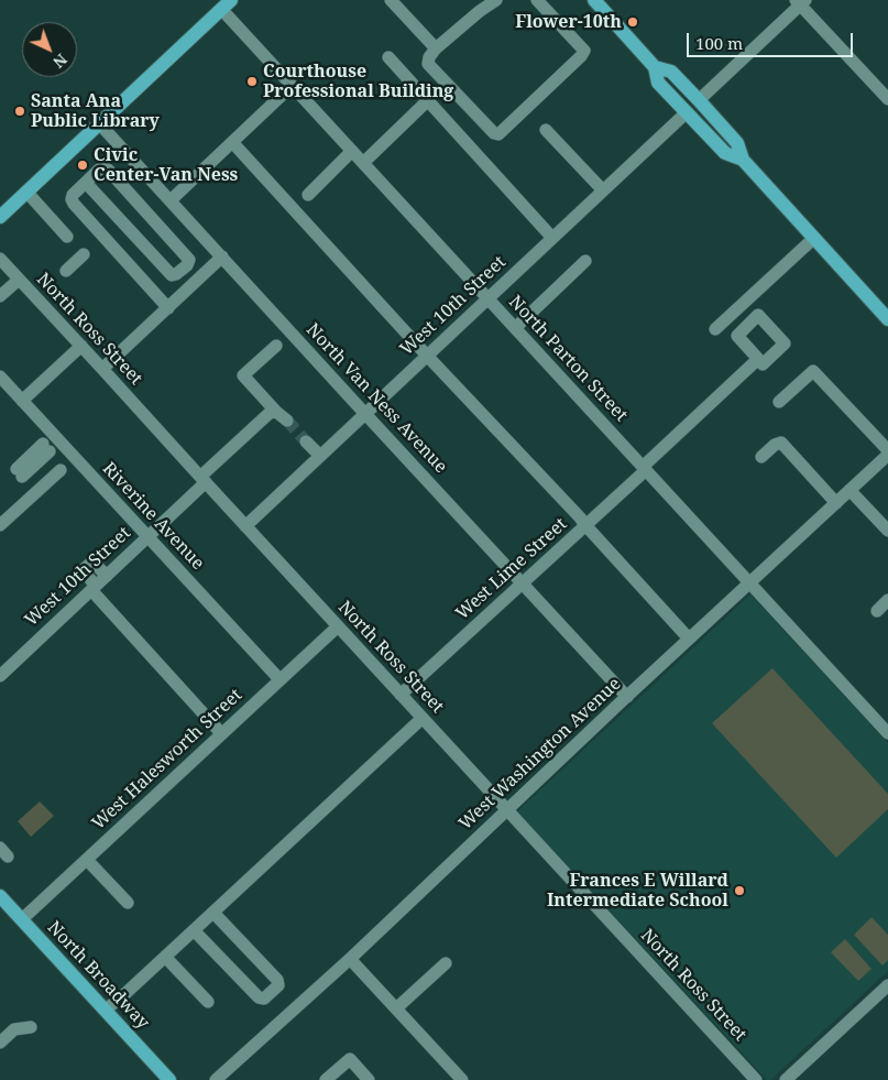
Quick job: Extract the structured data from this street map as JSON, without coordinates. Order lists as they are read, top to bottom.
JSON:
{
  "streets": {
    "main road": ["North Broadway"],
    "street": [
      "West 10th Street",
      "North Ross Street",
      "North Parton Street",
      "North Van Ness Avenue",
      "Riverine Avenue",
      "West Lime Street",
      "West Washington Avenue",
      "West Halesworth Street"
    ]
  },
  "crossings": [
    ["West 10th Street", "North Ross Street"],
    ["West 10th Street", "North Parton Street"],
    ["West 10th Street", "North Van Ness Avenue"],
    ["West 10th Street", "Riverine Avenue"],
    ["North Ross Street", "West Lime Street"],
    ["North Ross Street", "West Washington Avenue"],
    ["North Ross Street", "West Halesworth Street"],
    ["North Parton Street", "West Lime Street"],
    ["North Parton Street", "West Washington Avenue"],
    ["North Van Ness Avenue", "West Lime Street"],
    ["North Van Ness Avenue", "West Washington Avenue"],
    ["Riverine Avenue", "West Halesworth Street"],
    ["West Halesworth Street", "North Broadway"]
  ],
  "places": [
    "Flower-10th",
    "Courthouse Professional Building",
    "Santa Ana Public Library",
    "Civic Center-Van Ness",
    "Frances E Willard Intermediate School"
  ],
  "scale_bar": "100 m",
  "north": "bottom right"
}
